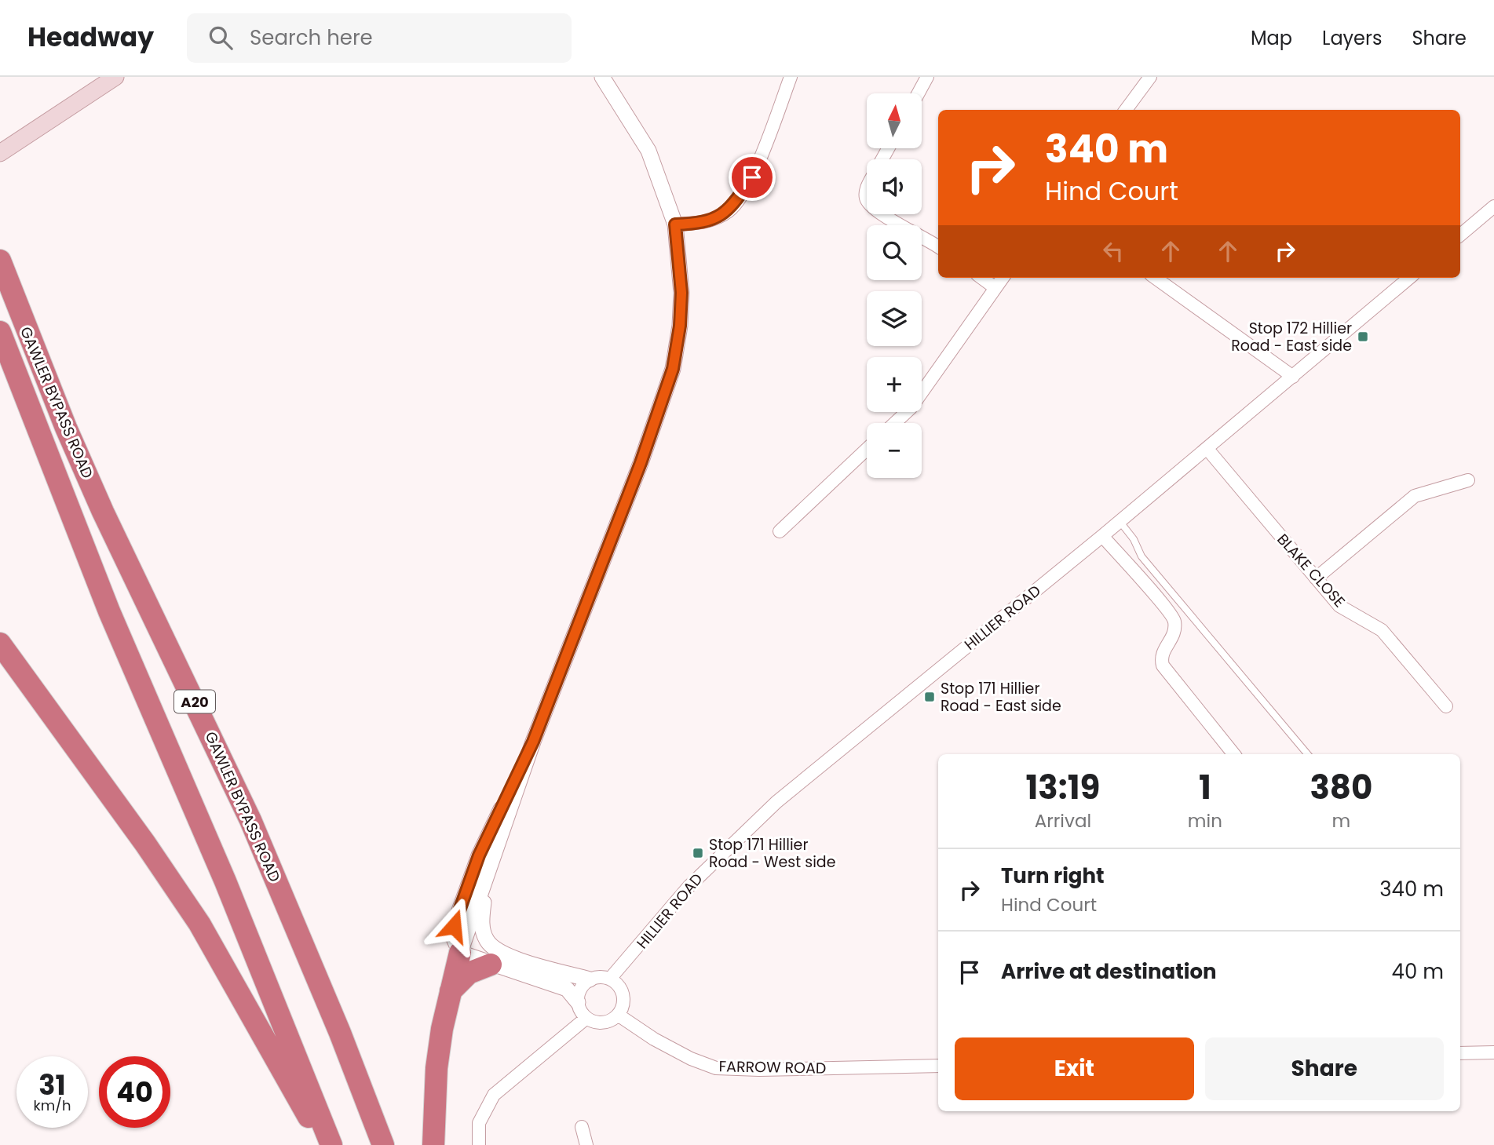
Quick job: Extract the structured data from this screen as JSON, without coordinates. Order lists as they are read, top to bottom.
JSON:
{
  "streets": {
    "highway": ["GAWLER BYPASS ROAD", "A20"],
    "street": ["BLAKE CLOSE", "HILLIER ROAD", "FARROW ROAD"]
  },
  "crossings": [
    ["BLAKE CLOSE", "HILLIER ROAD"],
    ["HILLIER ROAD", "FARROW ROAD"]
  ],
  "places": {
    "transit": ["Stop 172 Hillier Road - East side", "Stop 171 Hillier Road - East side", "Stop 171 Hillier Road - West side"]
  },
  "north": "top",
  "page": {
    "header": "Headway",
    "search": "Search here",
    "nav": ["Map", "Layers", "Share"],
    "map_buttons": ["+", "−"],
    "turn": ["340 m", "Hind Court"],
    "eta": [
      "13:19",
      "Arrival",
      "1",
      "min",
      "380",
      "m"
    ],
    "list": [
      {
        "name": "Turn right",
        "note": "Hind Court",
        "value": "340 m"
      },
      {
        "name": "Arrive at destination",
        "value": "40 m"
      }
    ],
    "buttons": ["Exit", "Share"],
    "speed": "31 km/h",
    "limit": "40"
  }
}
